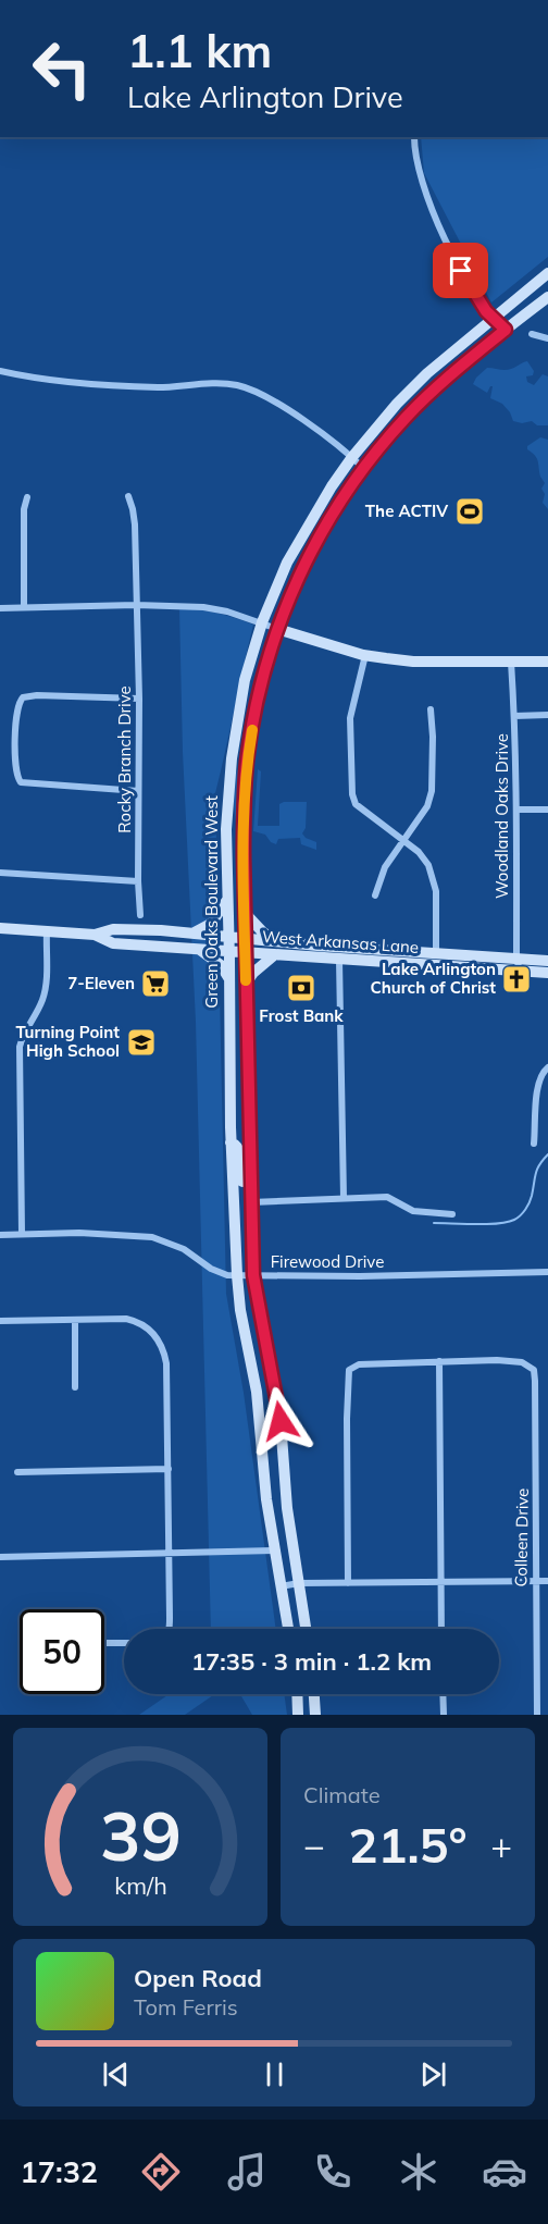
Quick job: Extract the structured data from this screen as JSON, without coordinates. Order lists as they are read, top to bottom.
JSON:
{
  "streets": {
    "main road": ["Green Oaks Boulevard West", "West Arkansas Lane"],
    "street": [
      "Rocky Branch Drive",
      "Woodland Oaks Drive",
      "Firewood Drive",
      "Colleen Drive"
    ]
  },
  "crossings": [
    ["Woodland Oaks Drive", "West Arkansas Lane"],
    ["Green Oaks Boulevard West", "West Arkansas Lane"],
    ["Green Oaks Boulevard West", "Firewood Drive"]
  ],
  "places": {
    "sports": ["The ACTIV"],
    "church": ["Lake Arlington Church of Christ"],
    "supermarket": ["7-Eleven"],
    "bank": ["Frost Bank"],
    "school or university": ["Turning Point High School"]
  },
  "page": {
    "turn": ["1.1 km", "Lake Arlington Drive"],
    "limit": "50",
    "trip": "17:35 · 3 min · 1.2 km",
    "tile": "Climate",
    "heat": ["−", "21.5°", "+"],
    "song": ["Open Road", "Tom Ferris"],
    "tabs": "17:32",
    "gauge": ["39", "km/h"]
  }
}
